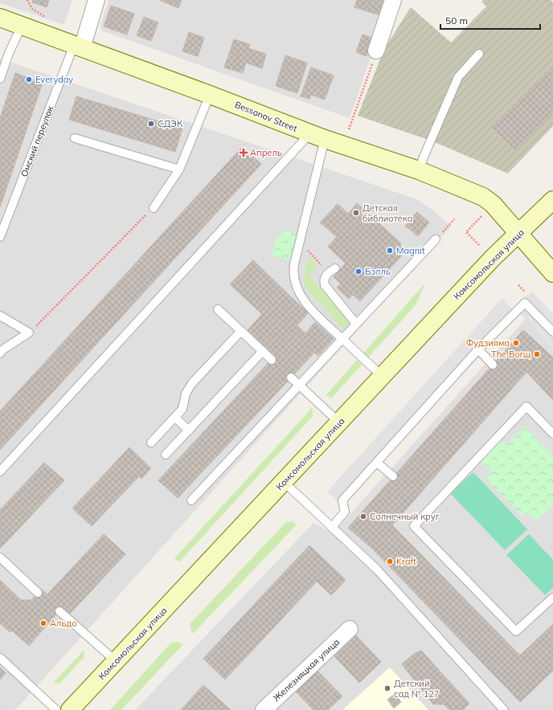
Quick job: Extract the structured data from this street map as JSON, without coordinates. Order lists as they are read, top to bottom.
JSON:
{
  "streets": {
    "main road": ["Bessonov Street", "Комсомольская улица"],
    "street": ["Железняцкая улица"],
    "lane": ["Омский переулок"]
  },
  "crossings": [
    ["Bessonov Street", "Омский переулок"],
    ["Bessonov Street", "Комсомольская улица"]
  ],
  "places": {
    "other": [
      "Everyday",
      "СДЭК",
      "Детская библиотека",
      "Magnit",
      "Бэлль",
      "Фудзияма",
      "The Borщ",
      "Солнечный круг",
      "Kraft",
      "Альдо",
      "Детский сад № 127"
    ],
    "health": ["Апрель"]
  },
  "scale_bar": "50 m"
}
